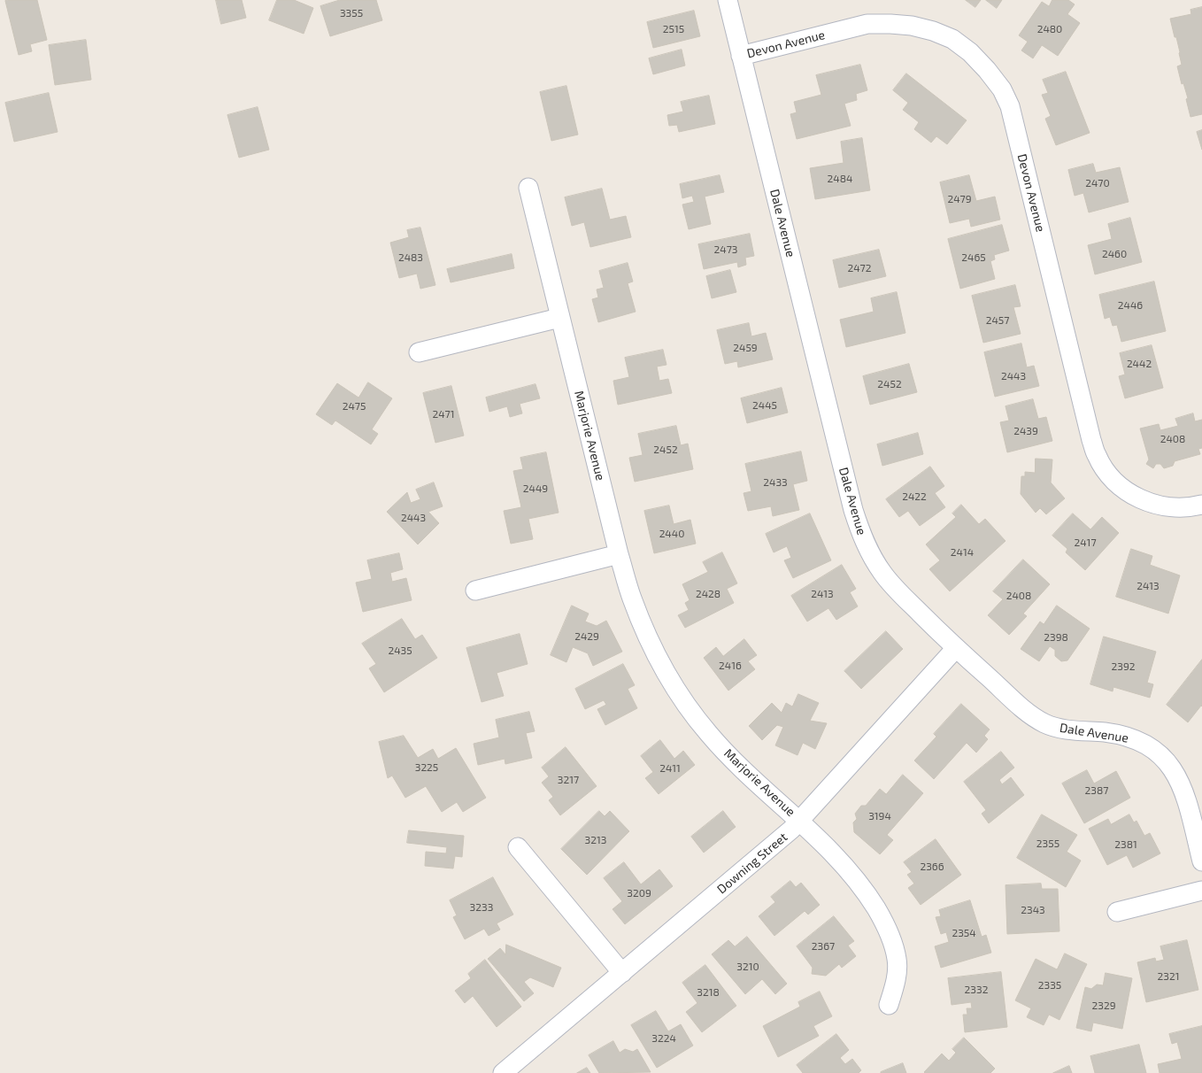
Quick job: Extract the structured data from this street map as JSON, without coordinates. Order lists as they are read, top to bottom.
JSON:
{
  "streets": {
    "street": [
      "Devon Avenue",
      "Dale Avenue",
      "Marjorie Avenue",
      "Downing Street"
    ]
  },
  "crossings": [
    ["Devon Avenue", "Dale Avenue"],
    ["Dale Avenue", "Downing Street"],
    ["Marjorie Avenue", "Downing Street"]
  ],
  "house_numbers": [
    "3355",
    "2515",
    "2480",
    "2484",
    "2470",
    "2479",
    "2473",
    "2460",
    "2483",
    "2465",
    "2472",
    "2446",
    "2457",
    "2459",
    "2442",
    "2443",
    "2452",
    "2445",
    "2475",
    "2471",
    "2439",
    "2408",
    "2452",
    "2433",
    "2449",
    "2422",
    "2443",
    "2440",
    "2417",
    "2414",
    "2413",
    "2428",
    "2413",
    "2408",
    "2429",
    "2398",
    "2435",
    "2416",
    "2392",
    "3225",
    "2411",
    "3217",
    "2387",
    "3194",
    "3213",
    "2355",
    "2381",
    "2366",
    "3209",
    "3233",
    "2343",
    "2354",
    "2367",
    "3210",
    "2321",
    "2335",
    "2332",
    "3218",
    "2329",
    "3224"
  ]
}
